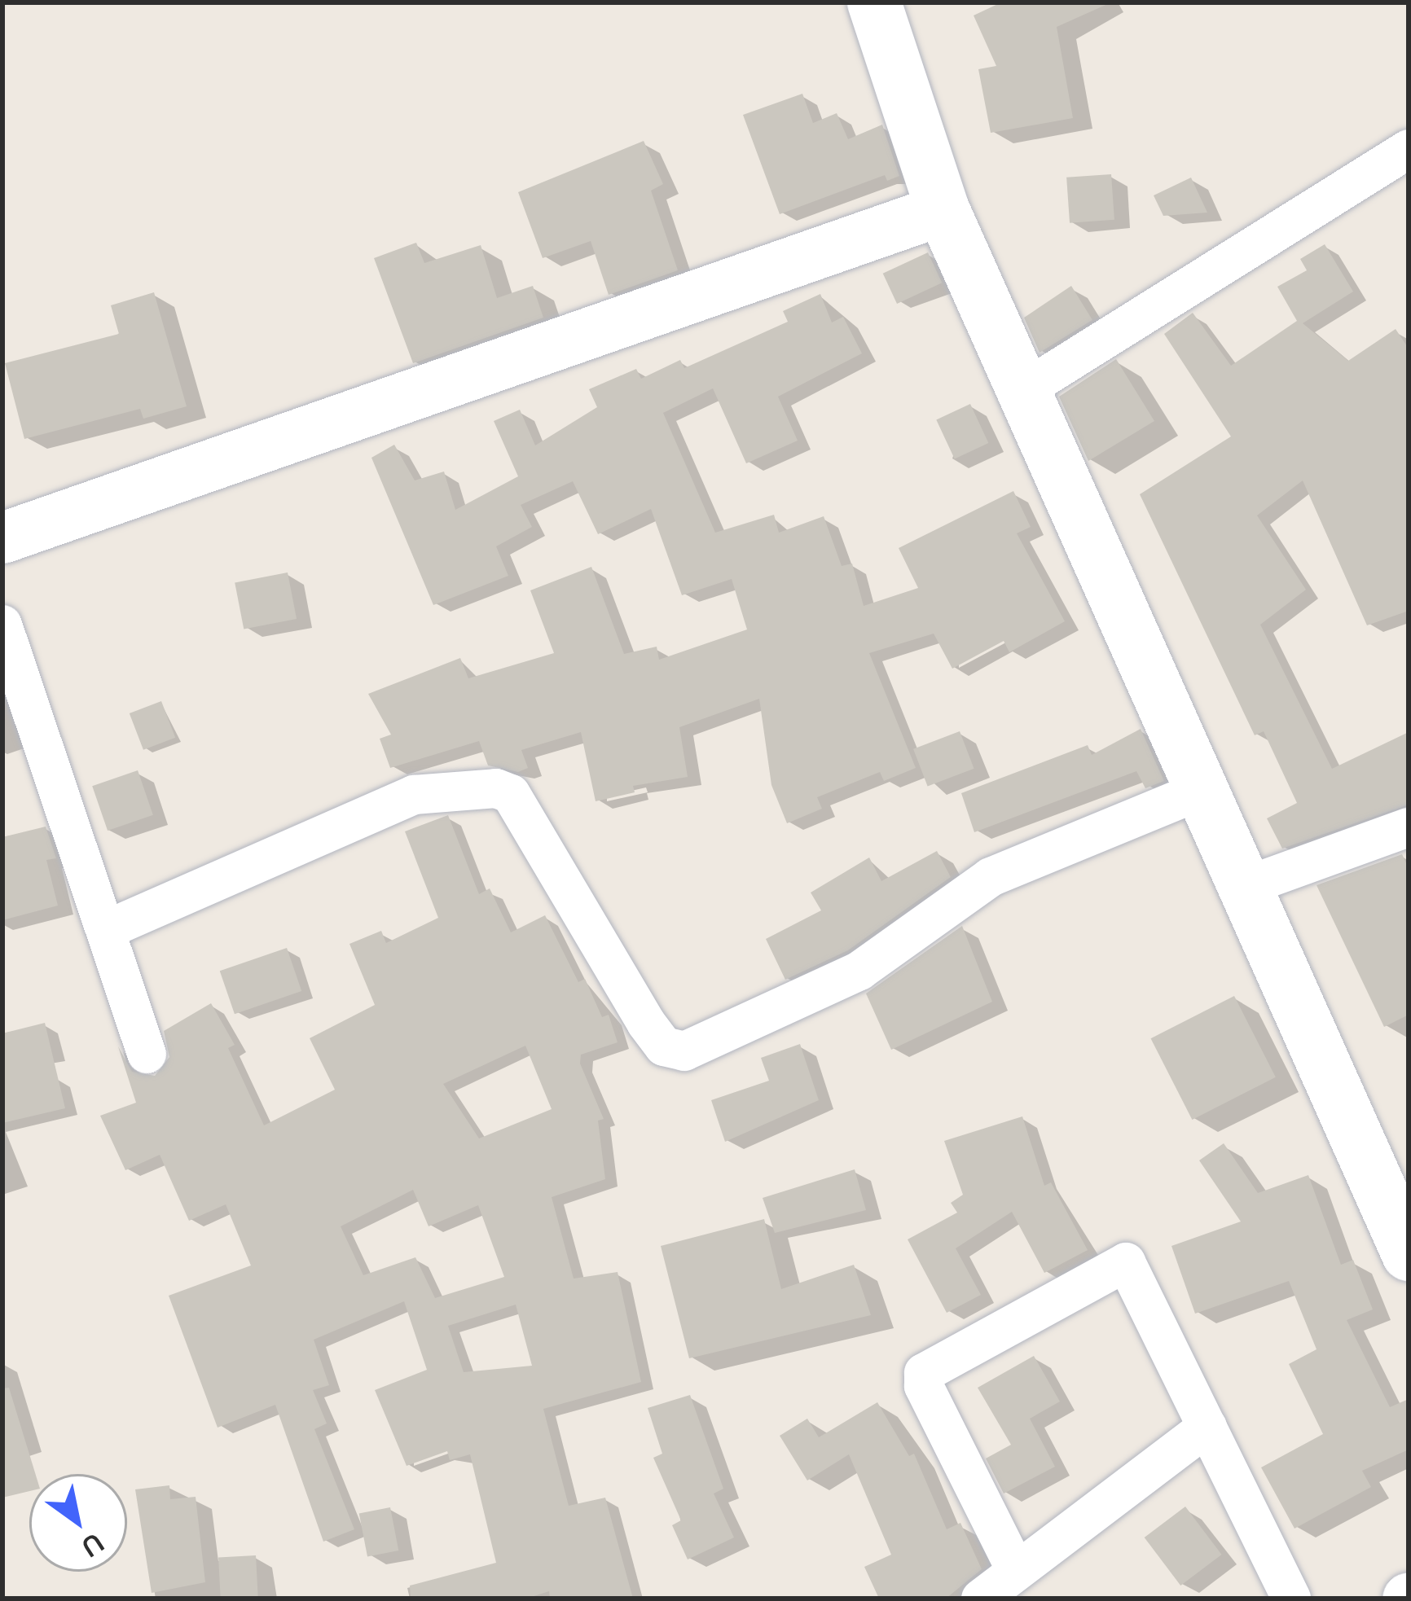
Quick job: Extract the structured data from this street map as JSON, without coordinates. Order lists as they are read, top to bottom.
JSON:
{
  "north": "bottom right"
}
